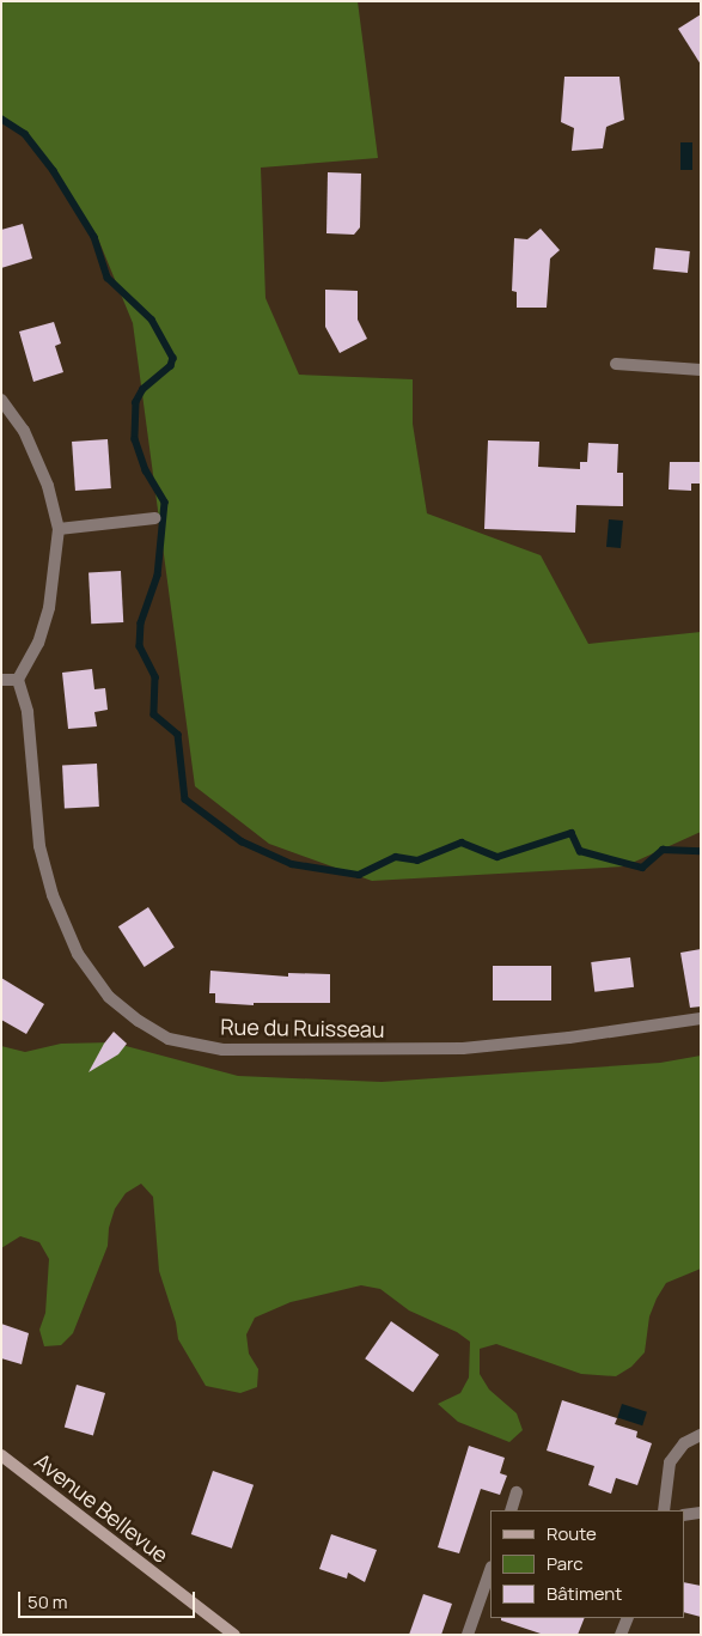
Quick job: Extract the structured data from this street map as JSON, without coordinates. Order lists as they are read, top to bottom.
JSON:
{
  "streets": {
    "main road": ["Avenue Bellevue"],
    "street": ["Rue du Ruisseau"]
  },
  "legend": ["Route", "Parc", "Bâtiment"],
  "scale_bar": "50 m"
}
